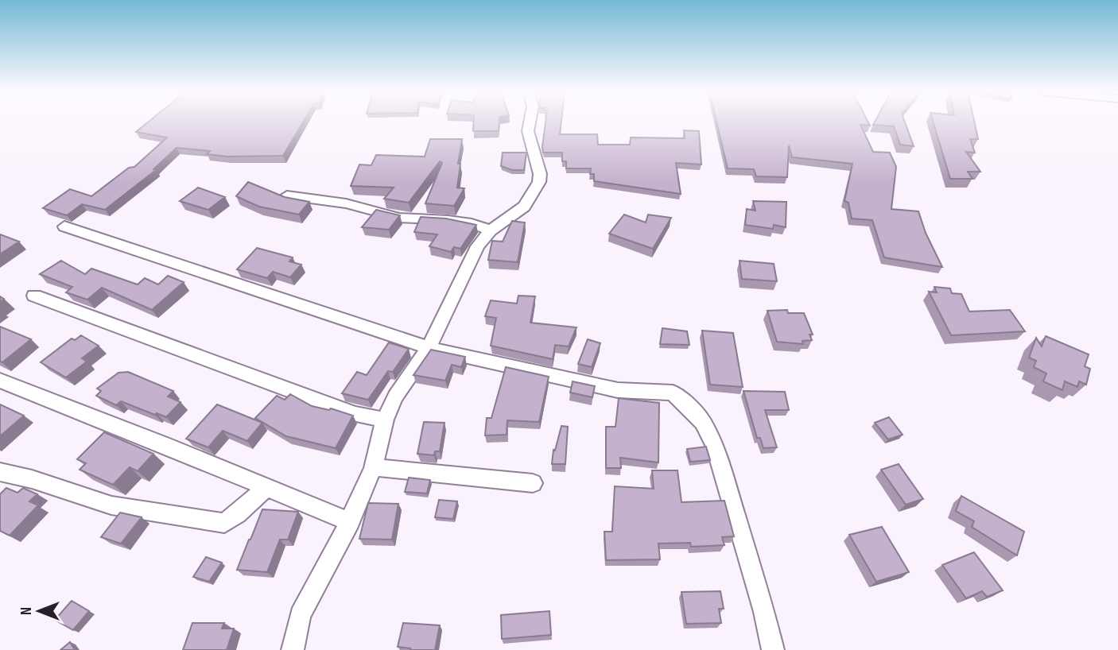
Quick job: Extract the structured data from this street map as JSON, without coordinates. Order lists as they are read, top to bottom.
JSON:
{
  "north": "left"
}
